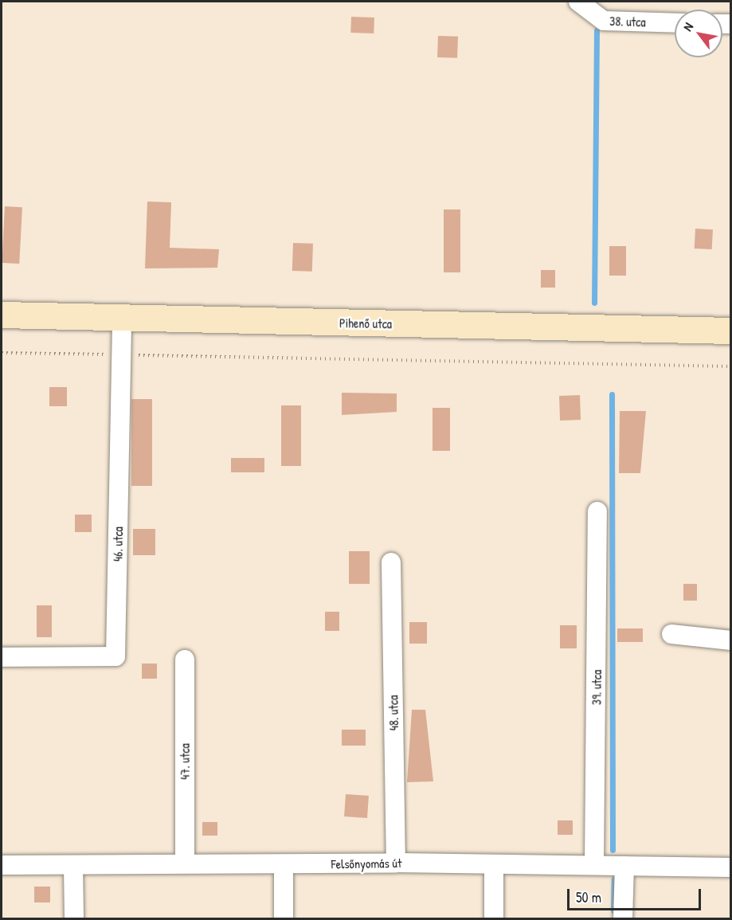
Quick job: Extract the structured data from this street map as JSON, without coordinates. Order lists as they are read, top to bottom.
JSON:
{
  "streets": {
    "street": [
      "38. utca",
      "Pihenő utca",
      "46. utca",
      "39. utca",
      "48. utca",
      "47. utca",
      "Felsőnyomás út"
    ]
  },
  "crossings": [
    ["Pihenő utca", "46. utca"],
    ["39. utca", "Felsőnyomás út"],
    ["48. utca", "Felsőnyomás út"],
    ["47. utca", "Felsőnyomás út"]
  ],
  "scale_bar": "50 m",
  "north": "top left"
}
